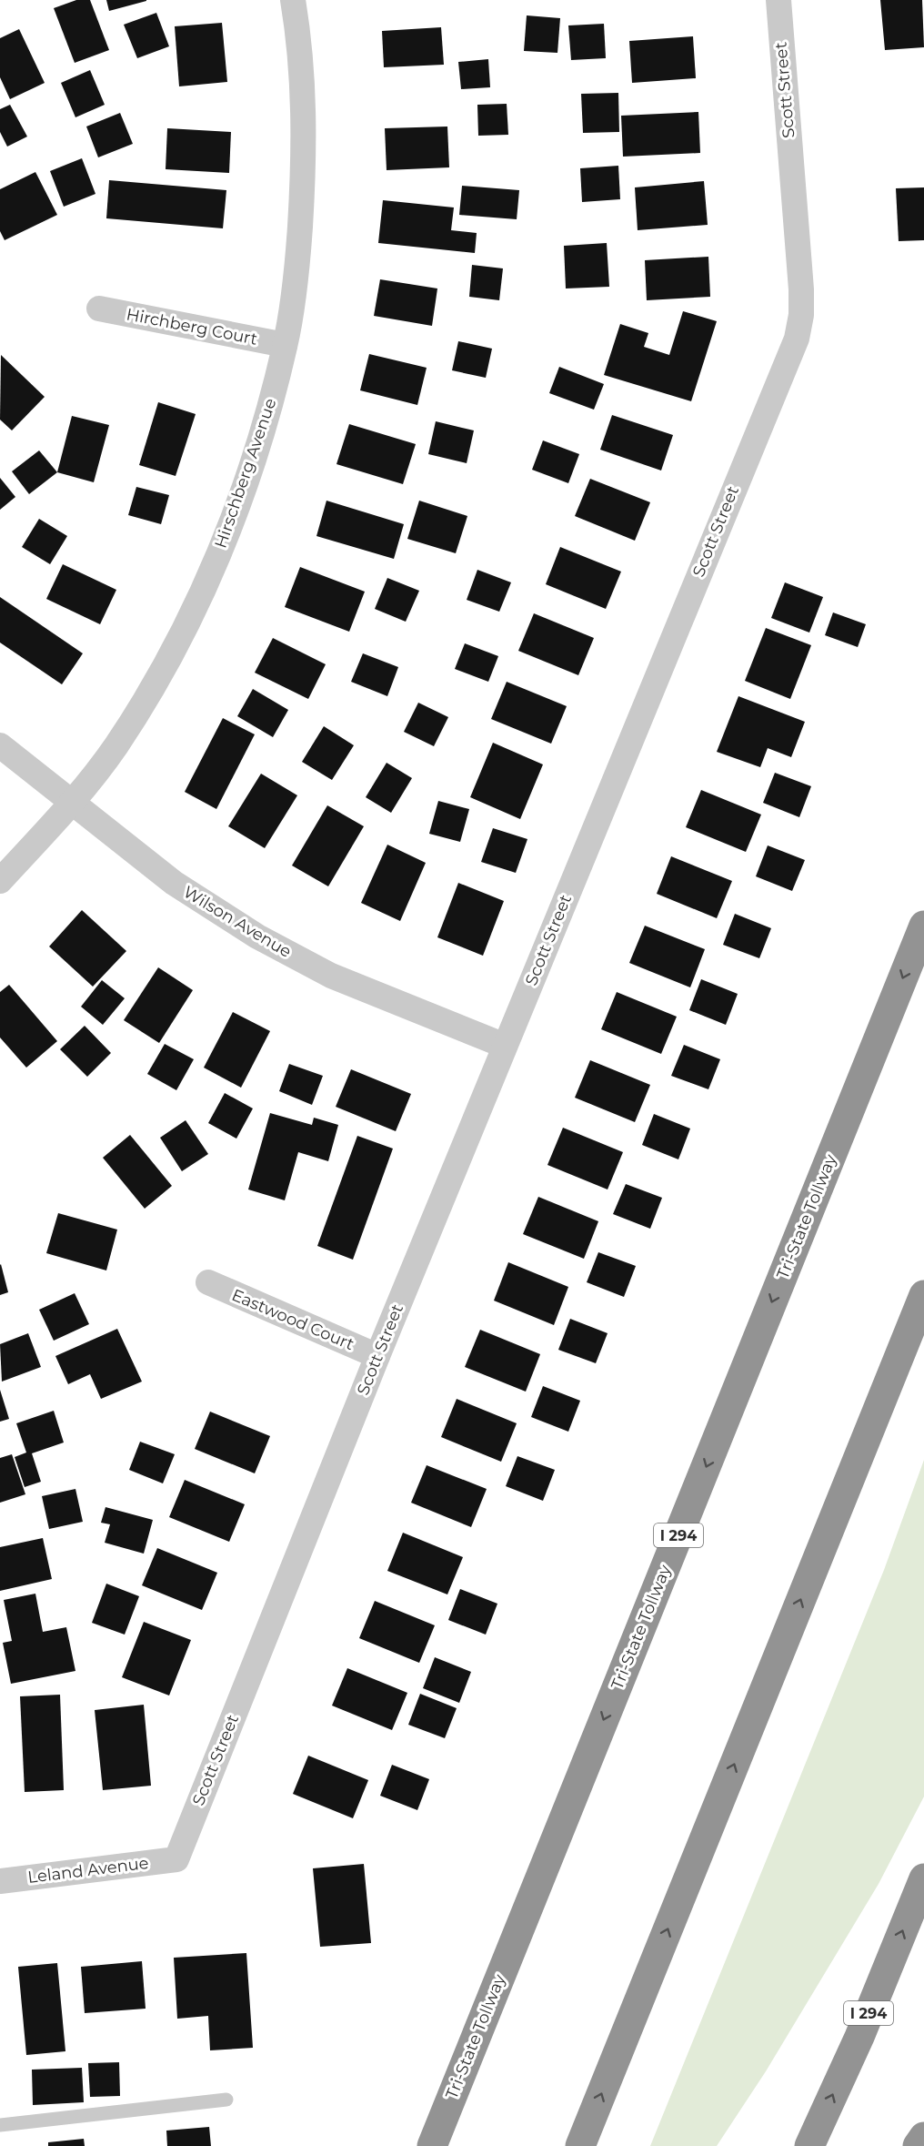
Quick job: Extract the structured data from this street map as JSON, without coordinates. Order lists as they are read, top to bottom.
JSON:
{
  "streets": {
    "highway": ["Tri-State Tollway", "I 294"],
    "street": [
      "Scott Street",
      "Hirchberg Court",
      "Hirschberg Avenue",
      "Wilson Avenue",
      "Eastwood Court",
      "Leland Avenue"
    ]
  },
  "crossings": [
    ["Scott Street", "Wilson Avenue"],
    ["Scott Street", "Eastwood Court"],
    ["Scott Street", "Leland Avenue"],
    ["Hirchberg Court", "Hirschberg Avenue"],
    ["Hirschberg Avenue", "Wilson Avenue"]
  ]
}
